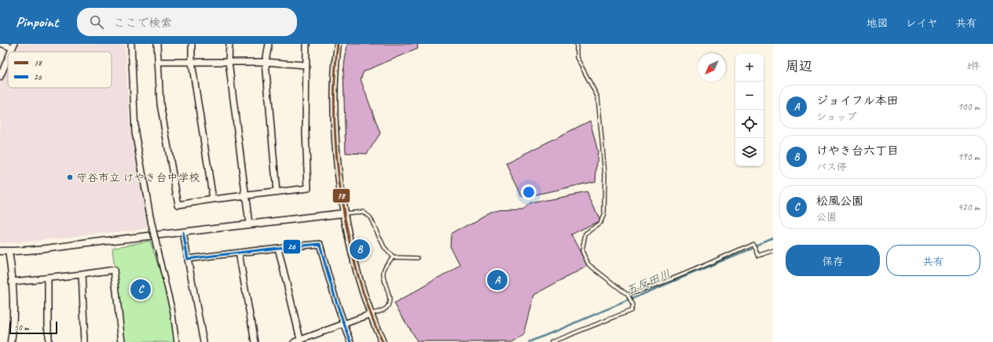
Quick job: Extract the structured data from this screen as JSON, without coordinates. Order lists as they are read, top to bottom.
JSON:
{
  "water": ["五反田川"],
  "places": ["守谷市立 けやき台中学校"],
  "lines": ["transit line 78", "transit line 26"],
  "legend": ["78", "26"],
  "scale_bar": "50 m",
  "north": "bottom left",
  "page": {
    "header": "Pinpoint",
    "search": "ここで検索",
    "nav": ["地図", "レイヤ", "共有"],
    "heading": ["周辺", "3件"],
    "map_buttons": ["+", "−"],
    "list": [
      {
        "mark": "A",
        "name": "ジョイフル本田",
        "note": "ショップ",
        "value": "100 m"
      },
      {
        "mark": "B",
        "name": "けやき台六丁目",
        "note": "バス停",
        "value": "190 m"
      },
      {
        "mark": "C",
        "name": "松風公園",
        "note": "公園",
        "value": "420 m"
      }
    ],
    "buttons": ["保存", "共有"],
    "pins": ["B", "A", "C"],
    "scale": "50 m"
  }
}
